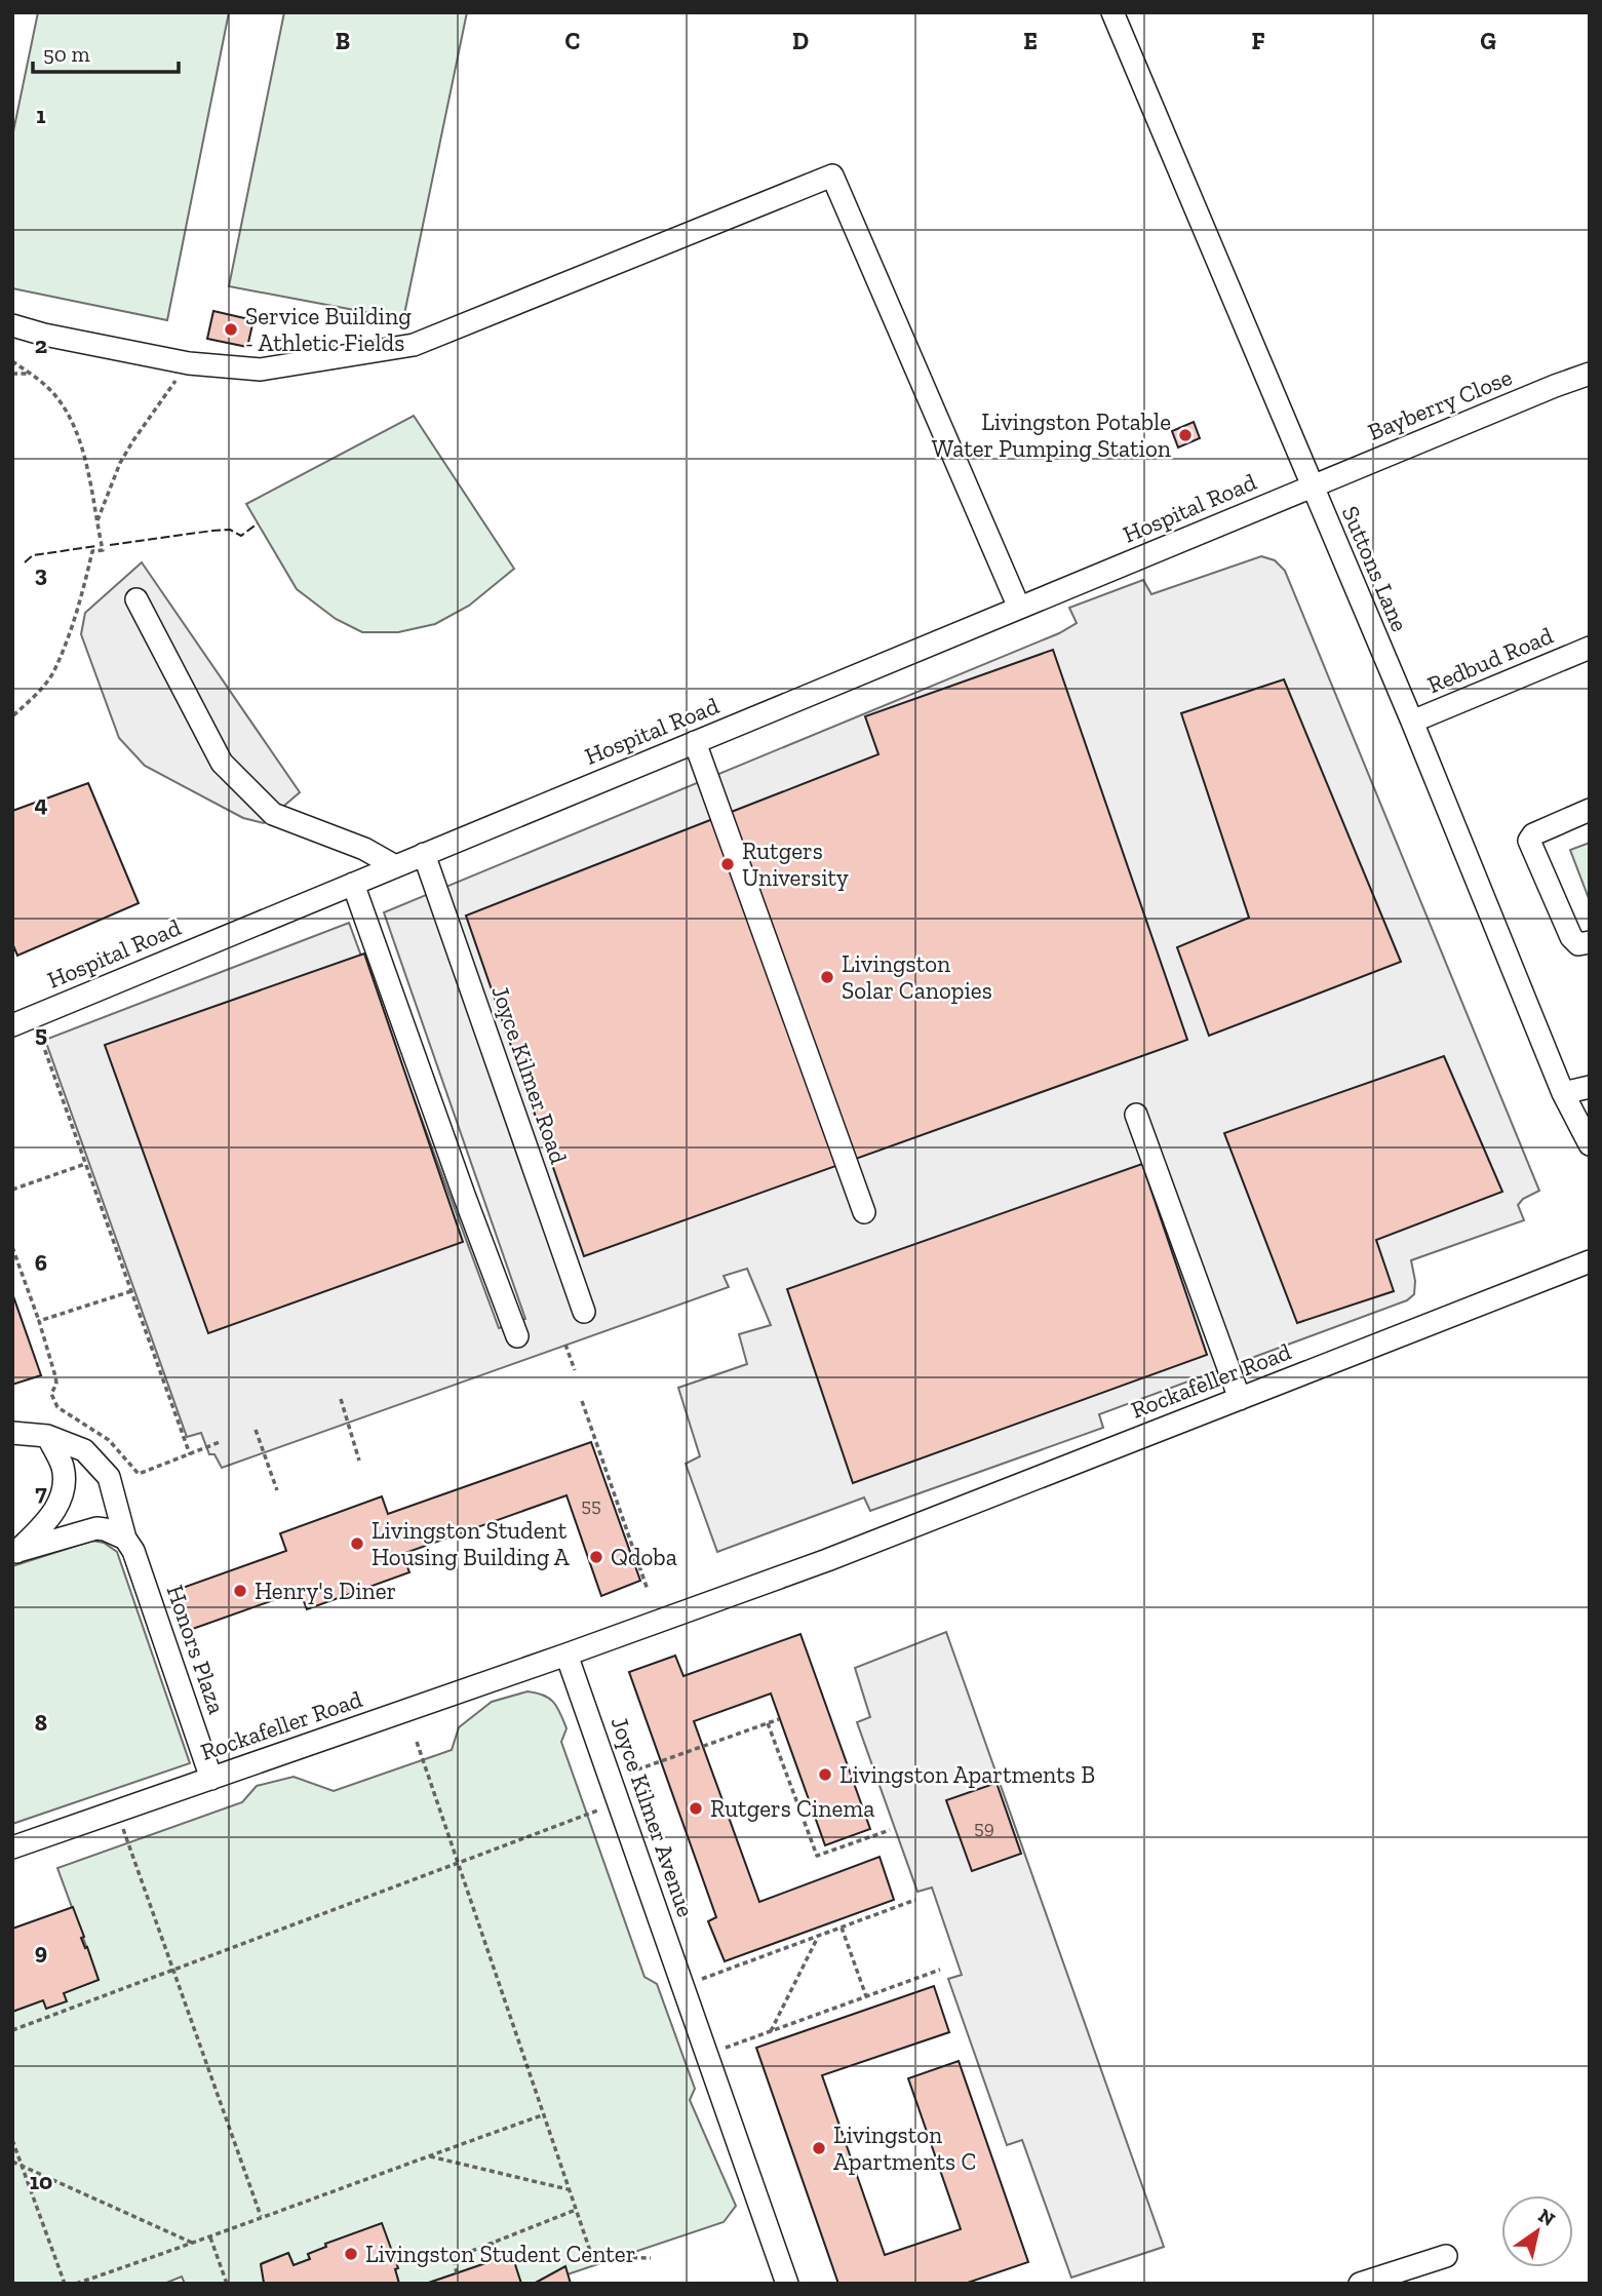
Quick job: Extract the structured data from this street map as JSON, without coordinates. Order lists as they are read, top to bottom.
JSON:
{
  "streets": {
    "street": [
      "Bayberry Close",
      "Hospital Road",
      "Suttons Lane",
      "Redbud Road",
      "Joyce Kilmer Road",
      "Rockafeller Road",
      "Honors Plaza",
      "Joyce Kilmer Avenue"
    ]
  },
  "crossings": [
    ["Bayberry Close", "Hospital Road"],
    ["Bayberry Close", "Suttons Lane"],
    ["Hospital Road", "Suttons Lane"],
    ["Hospital Road", "Joyce Kilmer Road"],
    ["Suttons Lane", "Redbud Road"],
    ["Rockafeller Road", "Honors Plaza"],
    ["Rockafeller Road", "Joyce Kilmer Avenue"]
  ],
  "places": [
    "Service Building - Athletic Fields",
    "Livingston Potable Water Pumping Station",
    "Rutgers University",
    "Livingston Solar Canopies",
    "Livingston Student Housing Building A",
    "Qdoba",
    "Henry's Diner",
    "Livingston Apartments B",
    "Rutgers Cinema",
    "Livingston Apartments C",
    "Livingston Student Center"
  ],
  "house_numbers": ["55", "59"],
  "scale_bar": "50 m",
  "north": "top right",
  "grid": {
    "columns": [
      "B",
      "C",
      "D",
      "E",
      "F",
      "G"
    ],
    "rows": [
      "1",
      "2",
      "3",
      "4",
      "5",
      "6",
      "7",
      "8",
      "9",
      "10"
    ]
  }
}
